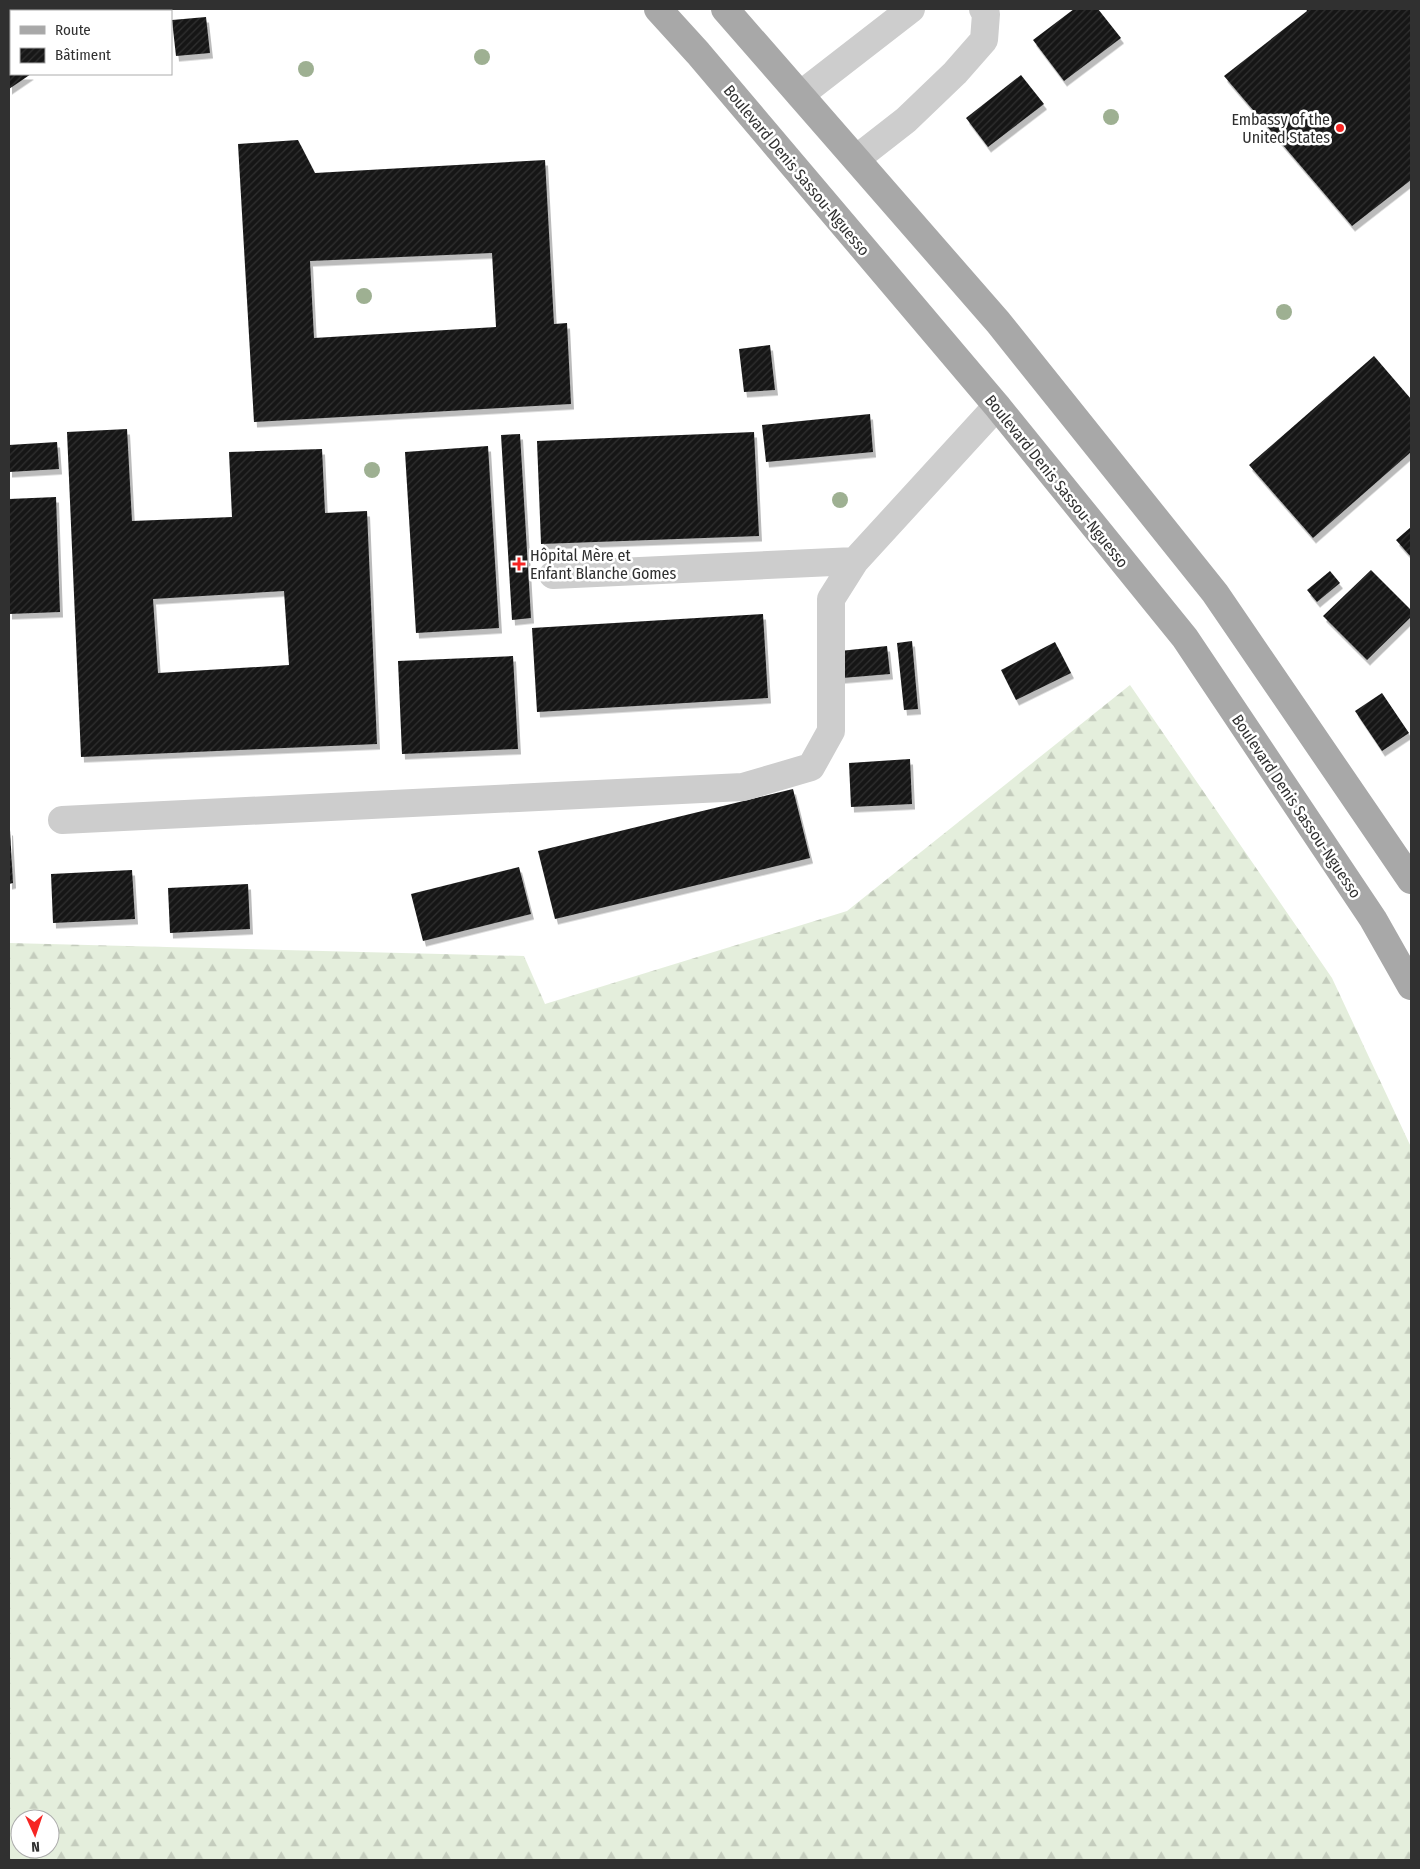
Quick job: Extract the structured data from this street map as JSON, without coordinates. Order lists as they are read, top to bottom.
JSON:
{
  "streets": {
    "main road": ["Boulevard Denis Sassou-Nguesso"]
  },
  "places": {
    "other": ["Embassy of the United States"],
    "health": ["Hôpital Mère et Enfant Blanche Gomes"]
  },
  "legend": ["Route", "Bâtiment"],
  "north": "bottom"
}
